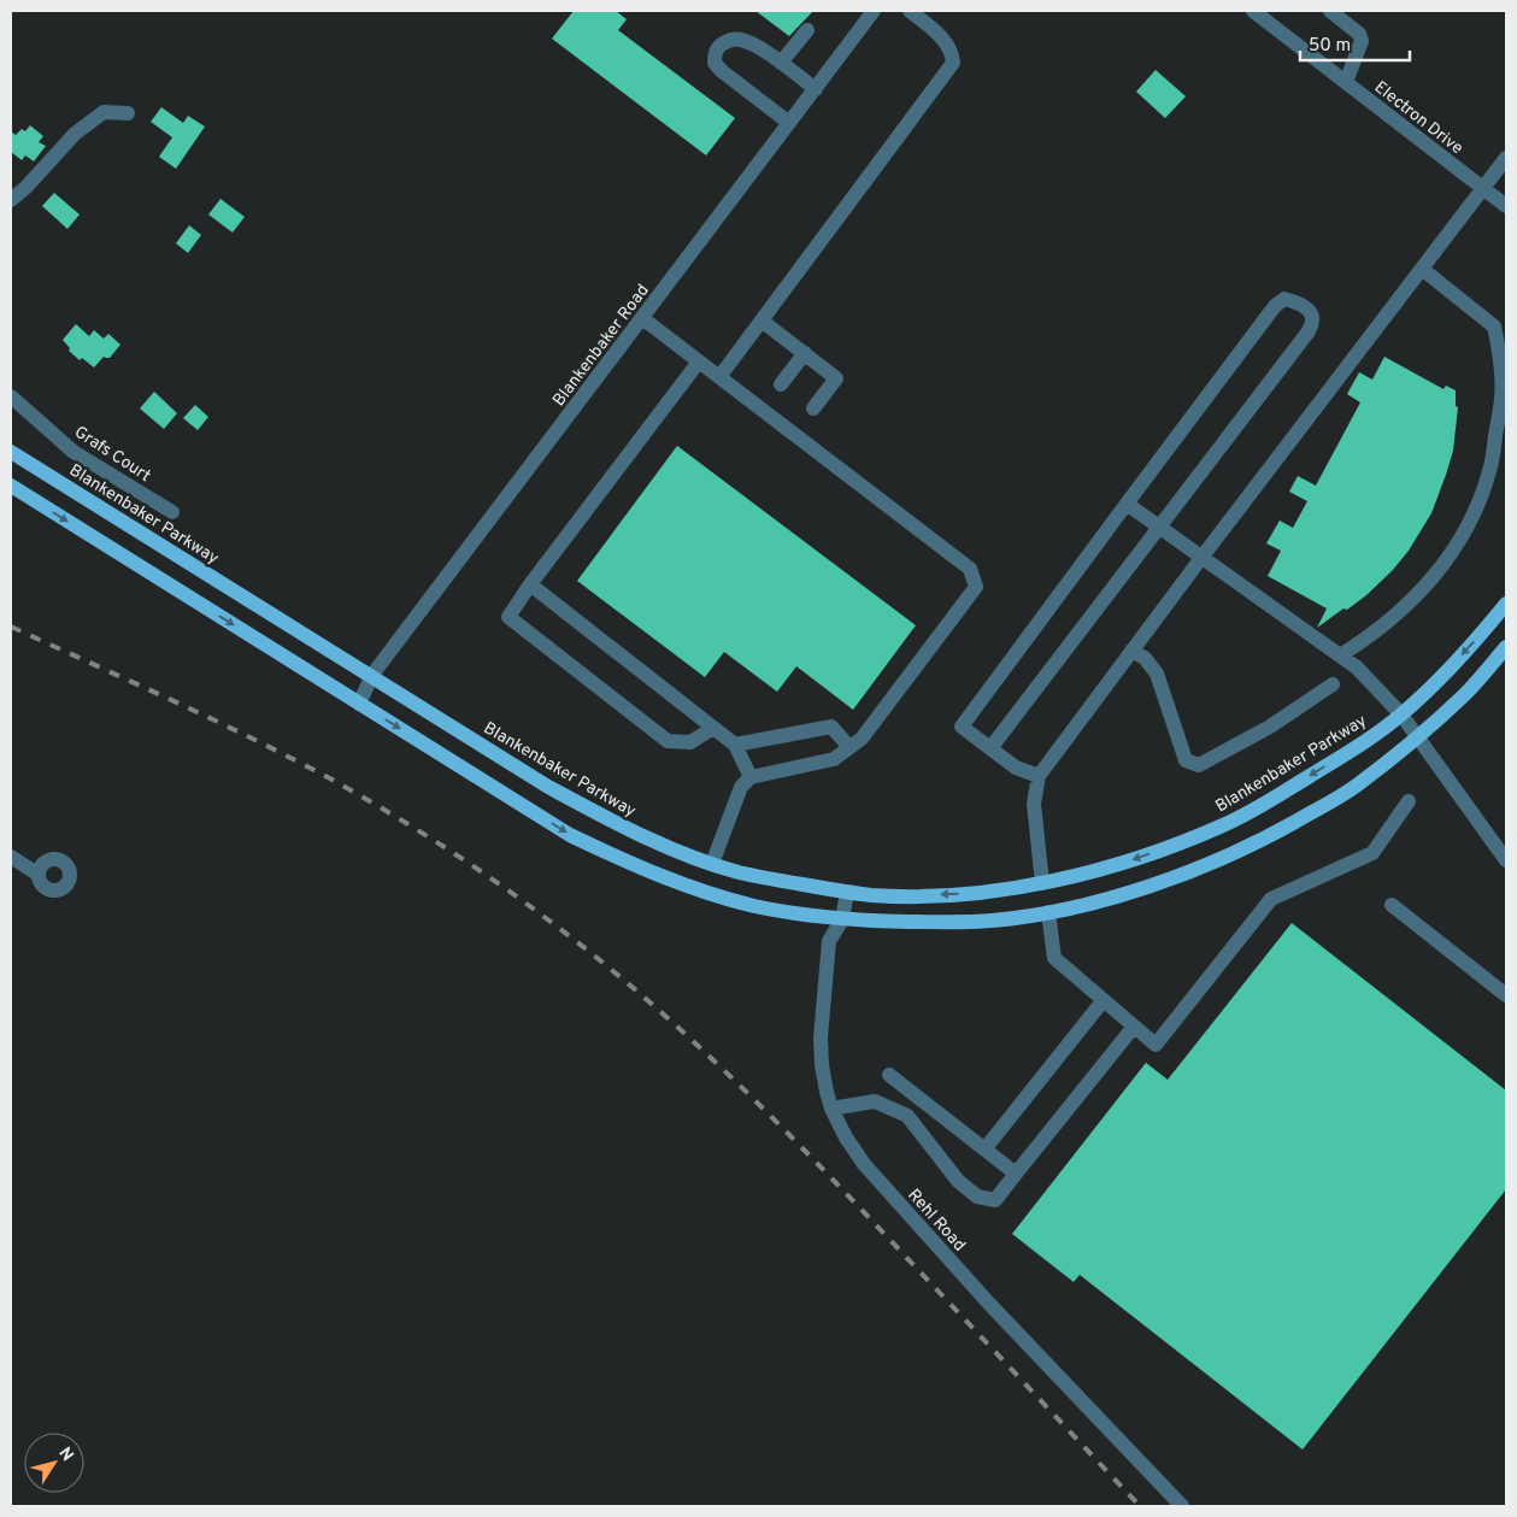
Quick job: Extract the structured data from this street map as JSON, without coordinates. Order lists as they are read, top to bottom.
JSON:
{
  "streets": {
    "main road": ["Blankenbaker Parkway"],
    "street": [
      "Electron Drive",
      "Blankenbaker Road",
      "Grafs Court",
      "Rehl Road"
    ]
  },
  "crossings": [
    ["Blankenbaker Road", "Blankenbaker Parkway"],
    ["Blankenbaker Parkway", "Rehl Road"]
  ],
  "scale_bar": "50 m",
  "north": "top right"
}
